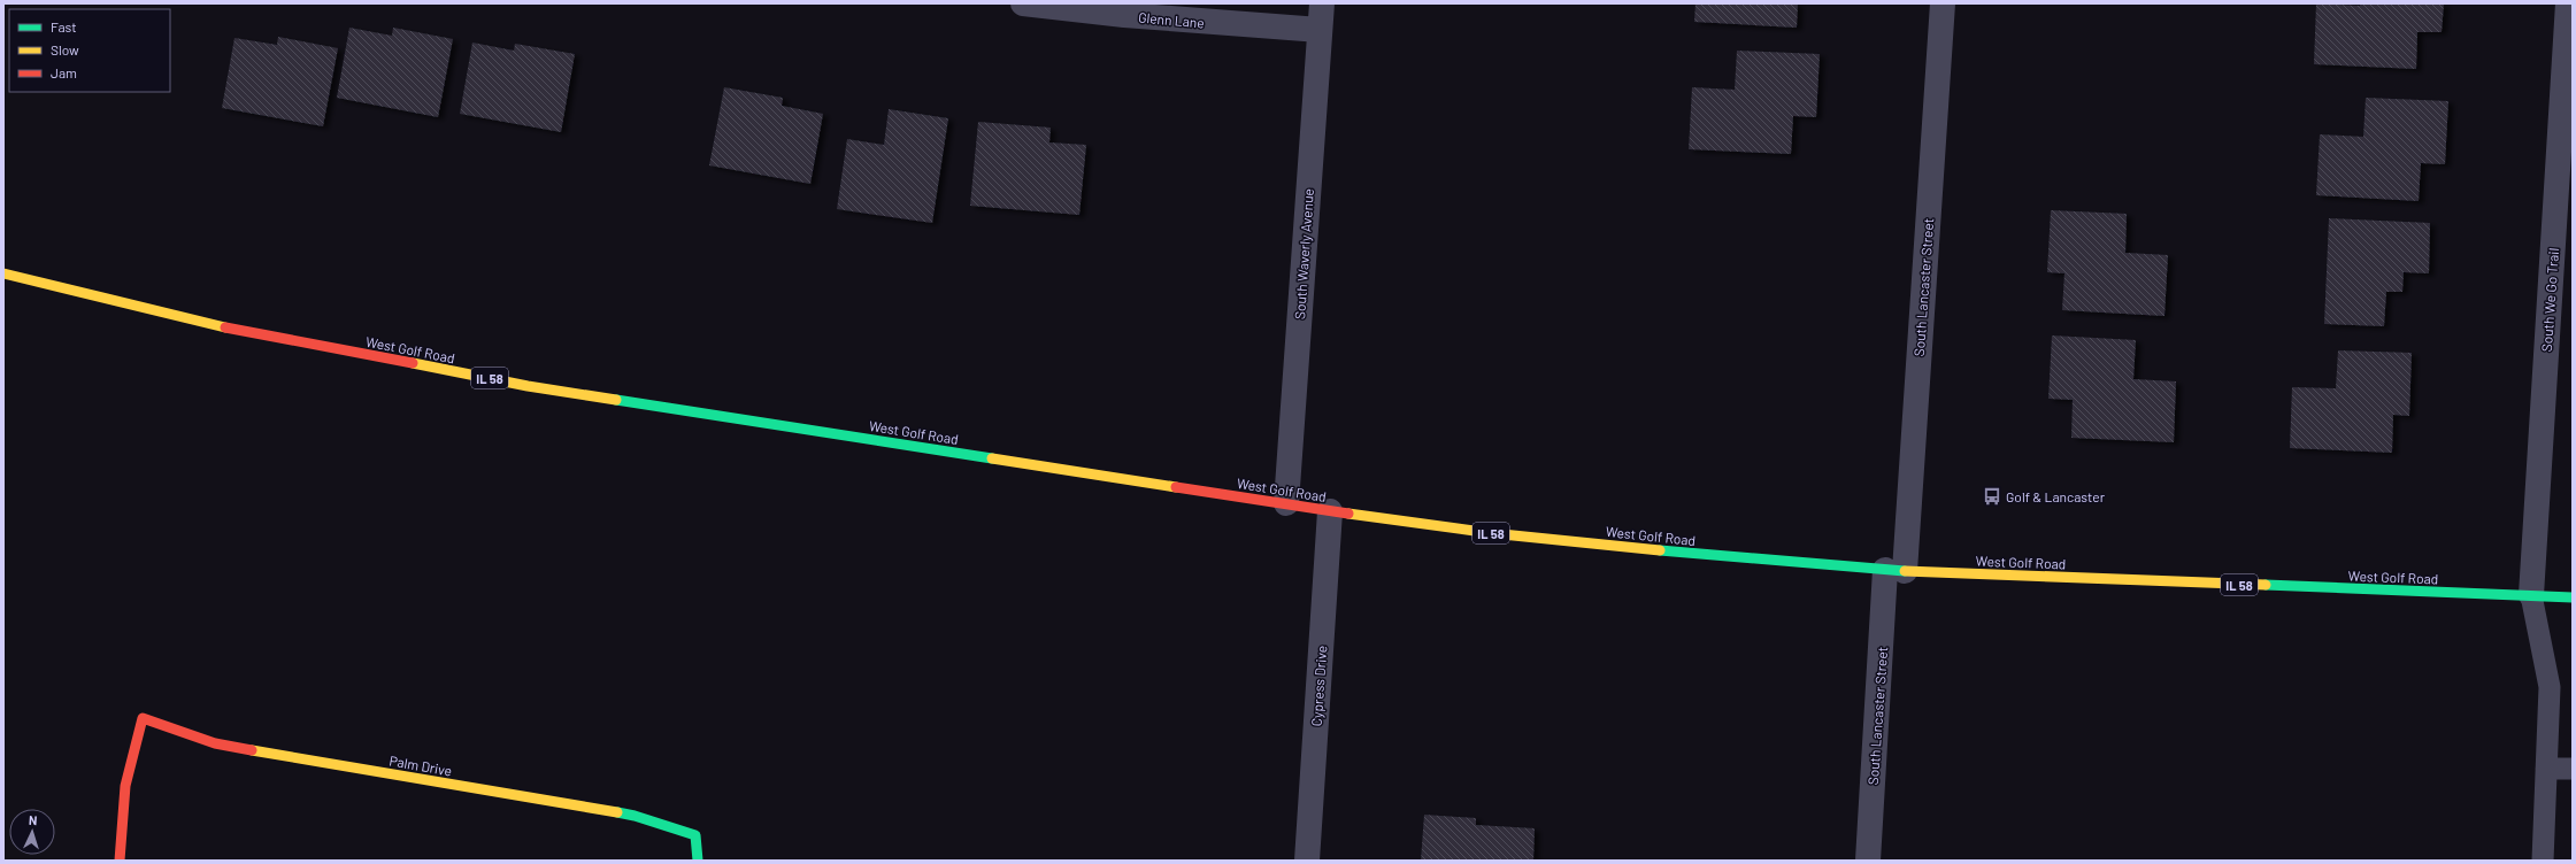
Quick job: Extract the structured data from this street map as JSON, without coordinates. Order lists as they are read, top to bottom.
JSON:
{
  "streets": {
    "main road": ["West Golf Road", "IL 58", "Palm Drive"],
    "street": [
      "Glenn Lane",
      "South Waverly Avenue",
      "South Lancaster Street",
      "South We Go Trail",
      "Cypress Drive"
    ]
  },
  "crossings": [
    ["Glenn Lane", "South Waverly Avenue"],
    ["South Waverly Avenue", "West Golf Road"],
    ["South Lancaster Street", "West Golf Road"],
    ["South We Go Trail", "West Golf Road"],
    ["West Golf Road", "Cypress Drive"]
  ],
  "places": {
    "bus stop": ["Golf & Lancaster"]
  },
  "legend": ["Fast", "Slow", "Jam"],
  "north": "top"
}
